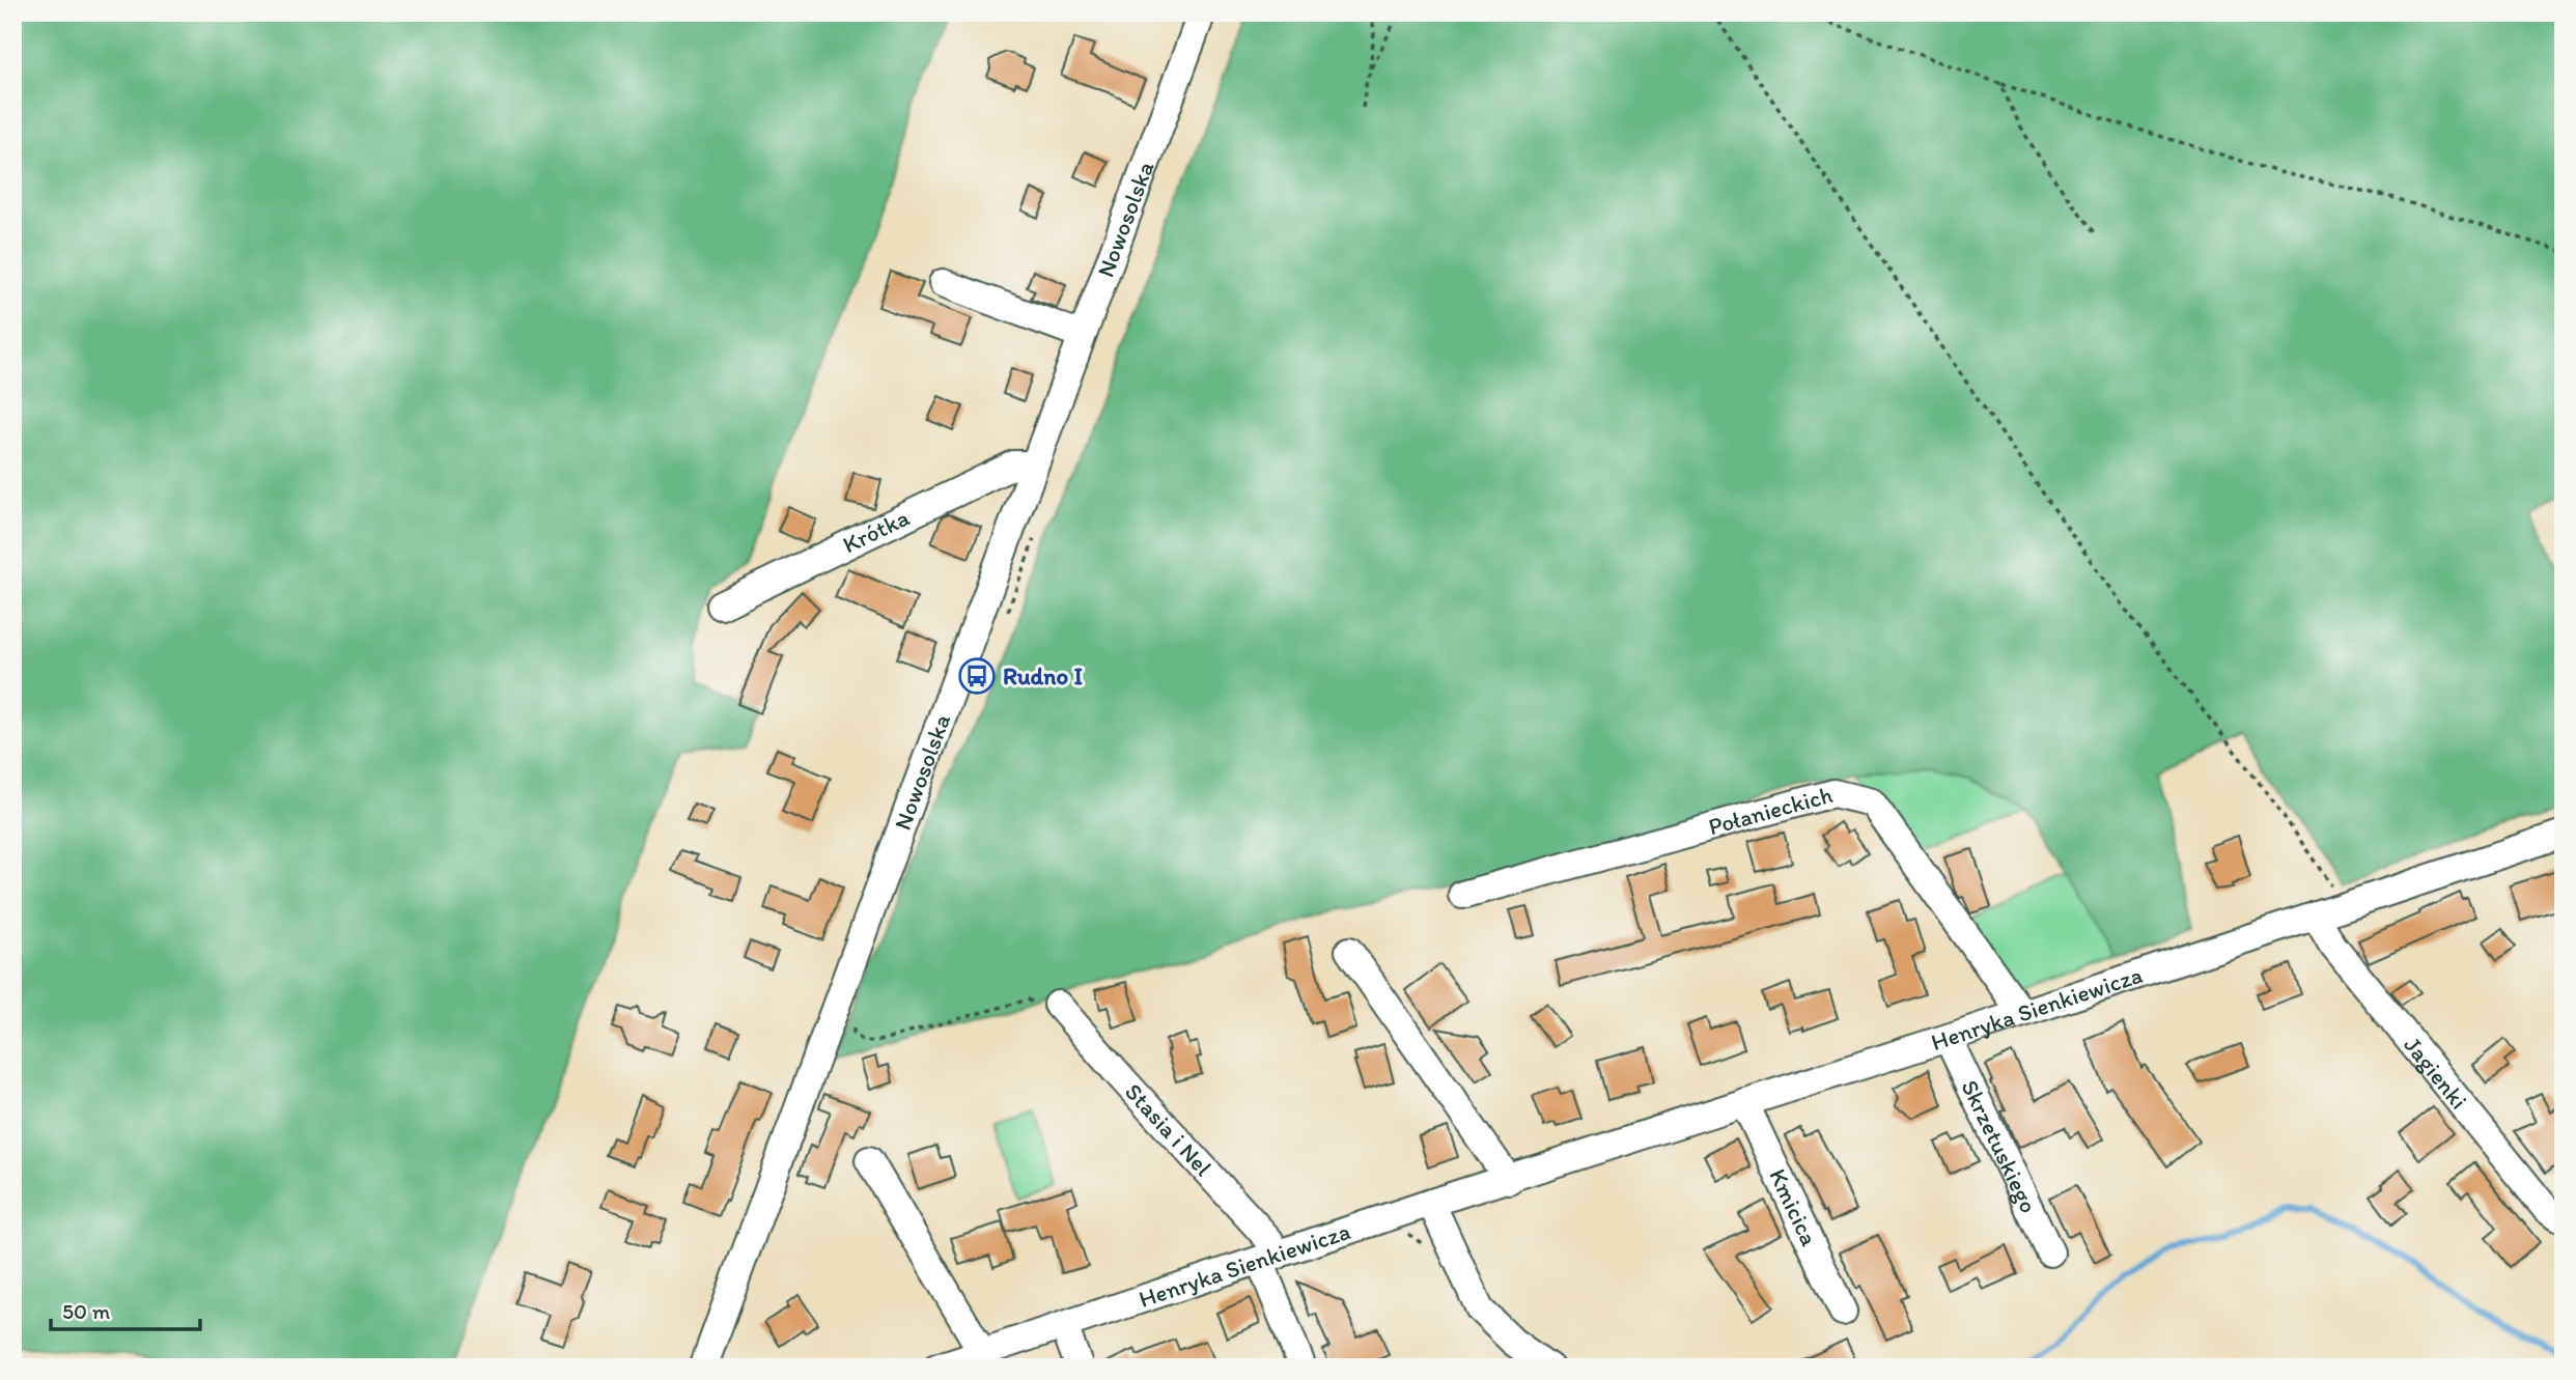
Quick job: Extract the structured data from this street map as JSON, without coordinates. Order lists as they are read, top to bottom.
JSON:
{
  "streets": {
    "street": [
      "Nowosolska",
      "Krótka",
      "Połanieckich",
      "Henryka Sienkiewicza",
      "Jagienki",
      "Stasia i Nel",
      "Skrzetuskiego",
      "Kmicica"
    ]
  },
  "crossings": [
    ["Nowosolska", "Krótka"],
    ["Połanieckich", "Henryka Sienkiewicza"],
    ["Henryka Sienkiewicza", "Jagienki"],
    ["Henryka Sienkiewicza", "Stasia i Nel"],
    ["Henryka Sienkiewicza", "Skrzetuskiego"],
    ["Henryka Sienkiewicza", "Kmicica"]
  ],
  "places": {
    "bus stop": ["Rudno I"]
  },
  "scale_bar": "50 m"
}
